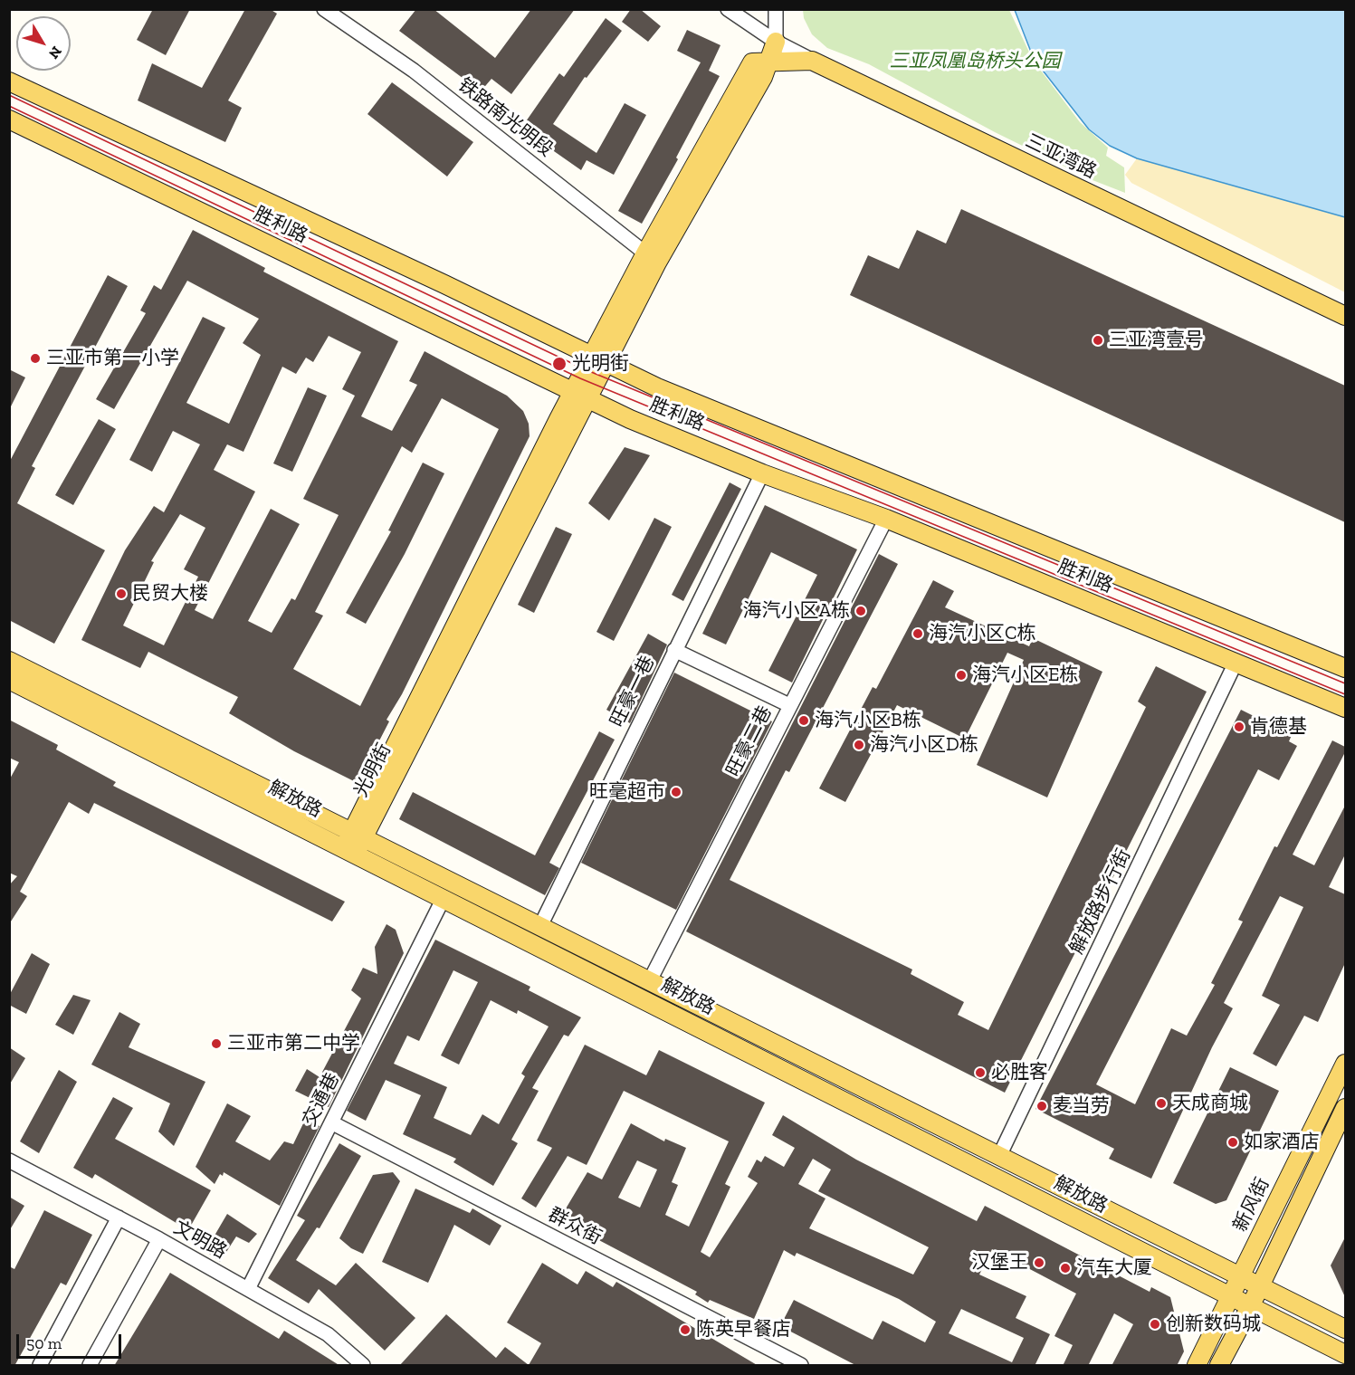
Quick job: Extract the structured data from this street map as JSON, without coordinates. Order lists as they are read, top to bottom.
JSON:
{
  "streets": {
    "main road": [
      "三亚湾路",
      "胜利路",
      "光明街",
      "解放路",
      "新风街"
    ],
    "street": [
      "铁路南光明段",
      "旺豪一巷",
      "旺豪二巷",
      "解放路步行街",
      "交通巷",
      "群众街",
      "文明路"
    ]
  },
  "crossings": [
    ["铁路南光明段", "光明街"],
    ["三亚湾路", "光明街"],
    ["胜利路", "旺豪一巷"],
    ["胜利路", "旺豪二巷"],
    ["胜利路", "光明街"],
    ["胜利路", "解放路步行街"],
    ["旺豪一巷", "解放路"],
    ["旺豪二巷", "解放路"],
    ["光明街", "解放路"],
    ["解放路", "解放路步行街"],
    ["解放路", "交通巷"],
    ["解放路", "新风街"],
    ["交通巷", "群众街"],
    ["交通巷", "文明路"]
  ],
  "parks": ["三亚凤凰岛桥头公园"],
  "places": [
    "三亚湾壹号",
    "三亚市第一小学",
    "光明街",
    "民贸大楼",
    "海汽小区A栋",
    "海汽小区C栋",
    "海汽小区E栋",
    "海汽小区B栋",
    "肯德基",
    "海汽小区D栋",
    "旺毫超市",
    "三亚市第二中学",
    "必胜客",
    "天成商城",
    "麦当劳",
    "如家酒店",
    "汉堡王",
    "汽车大厦",
    "创新数码城",
    "陈英早餐店"
  ],
  "scale_bar": "50 m",
  "north": "bottom right"
}
